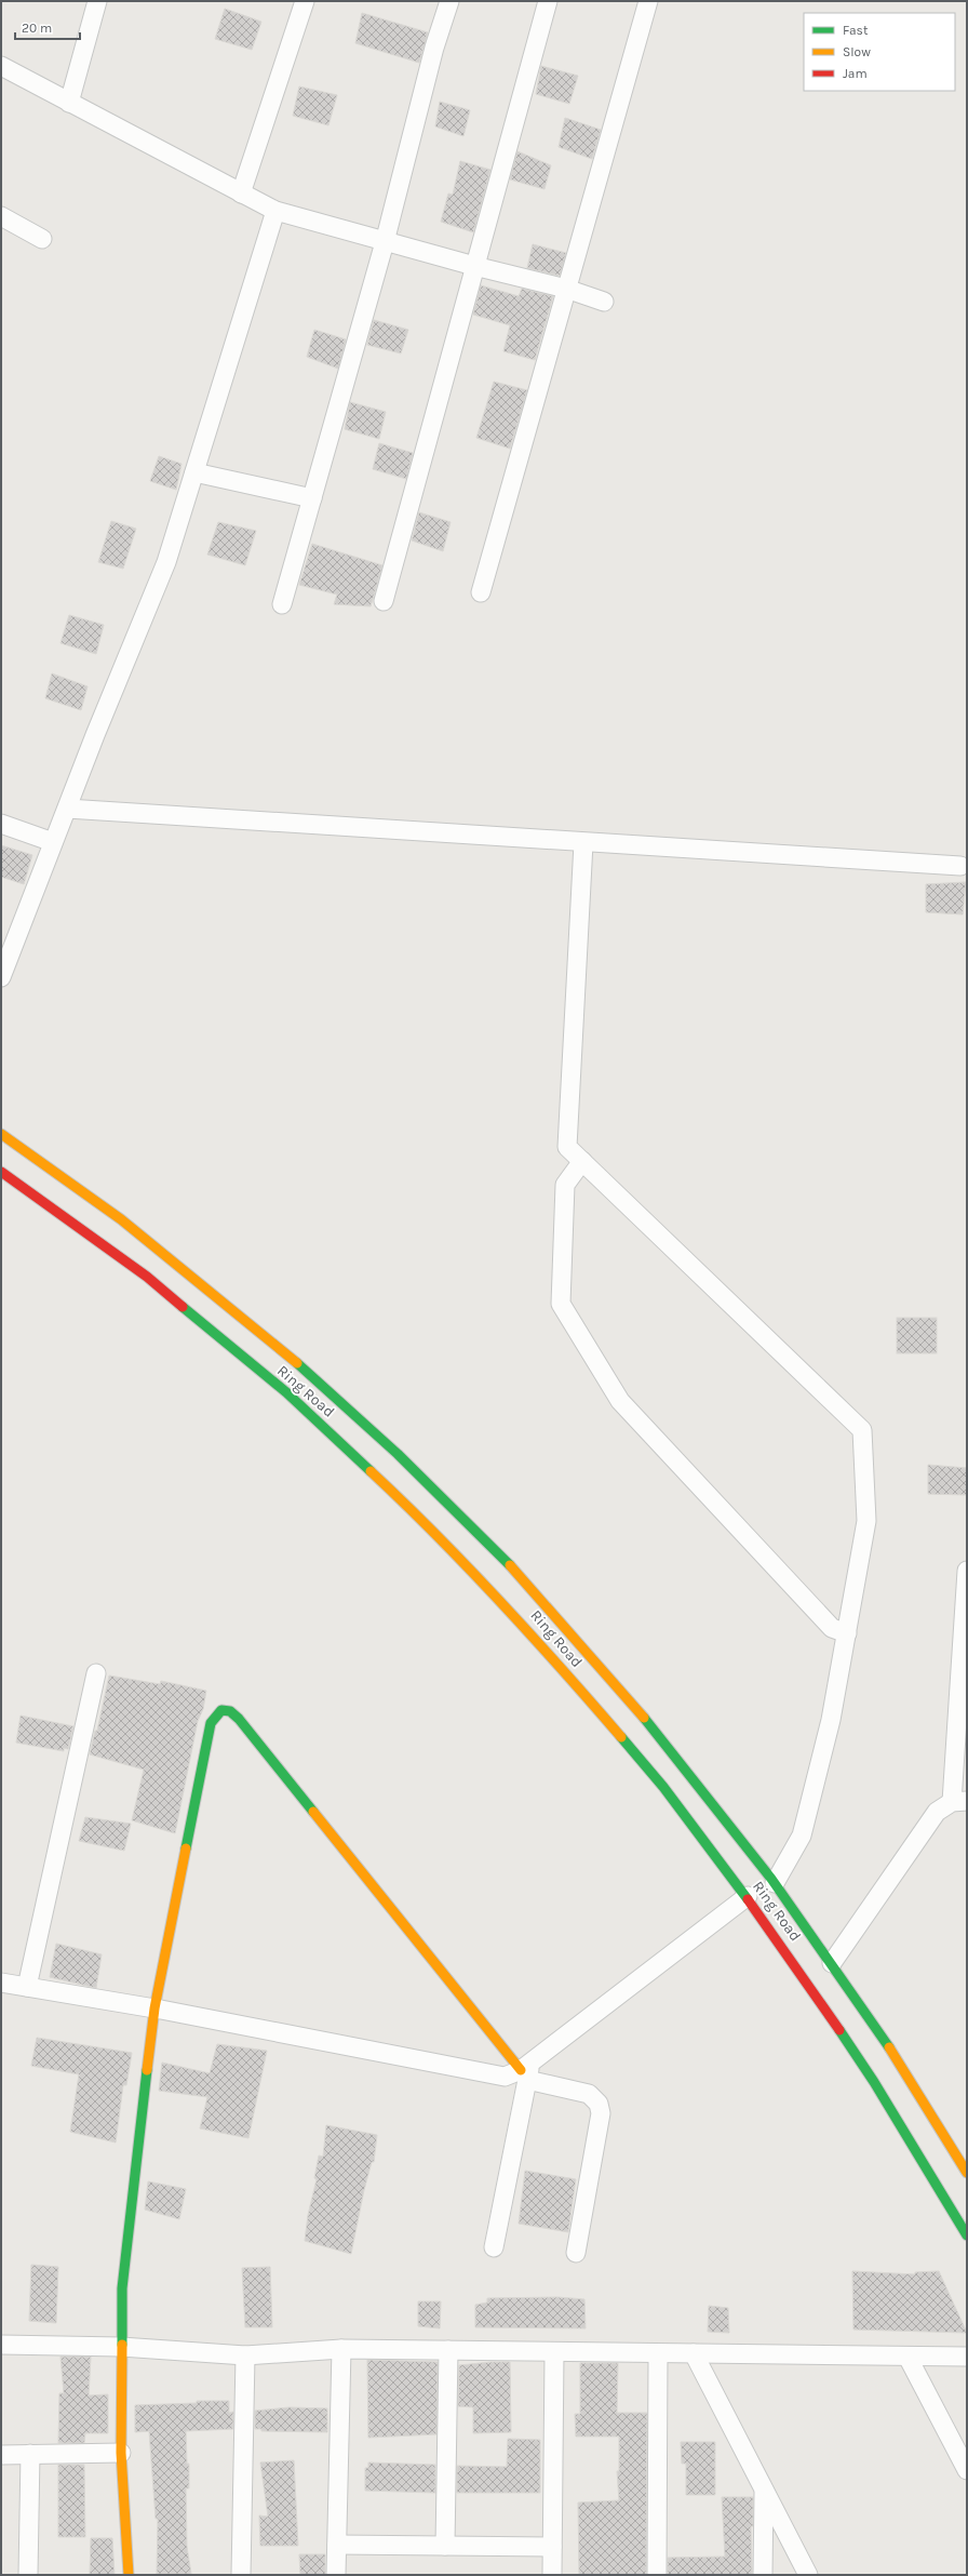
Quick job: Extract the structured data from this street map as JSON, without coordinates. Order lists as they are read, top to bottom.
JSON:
{
  "streets": {
    "main road": ["Ring Road"]
  },
  "legend": ["Fast", "Slow", "Jam"],
  "scale_bar": "20 m"
}
